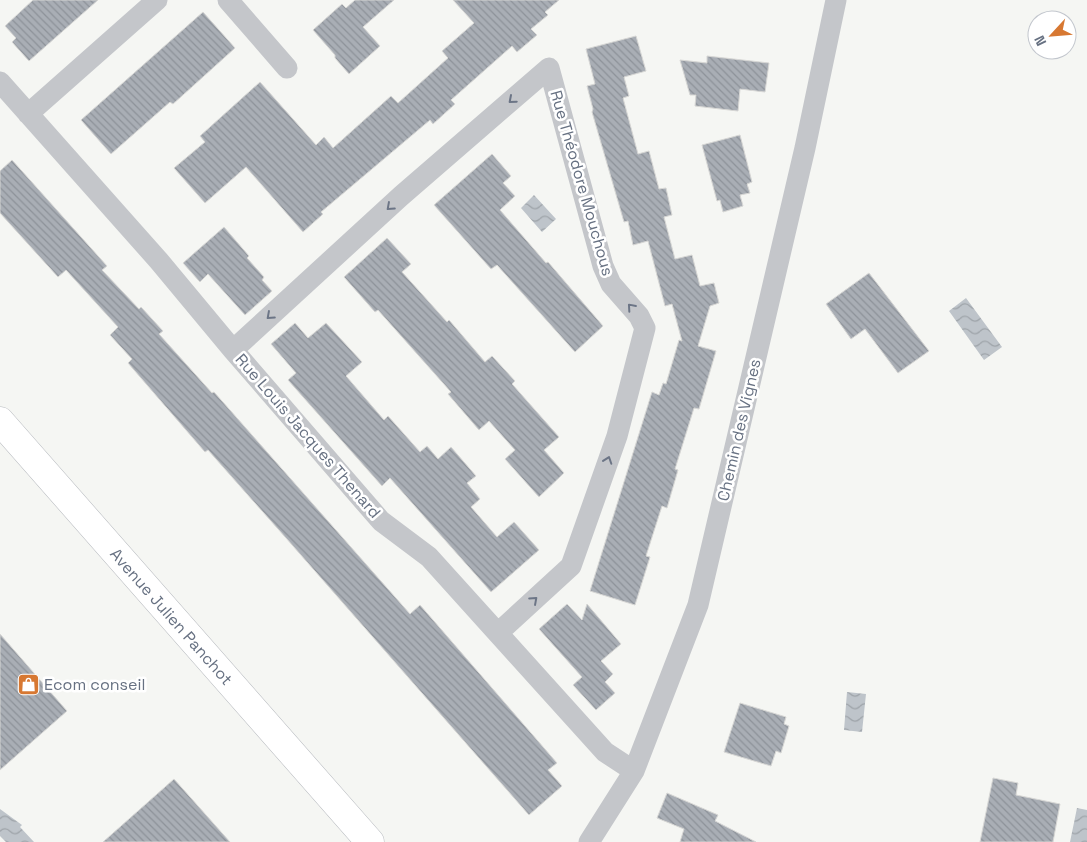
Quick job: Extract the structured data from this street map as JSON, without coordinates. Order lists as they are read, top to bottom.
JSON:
{
  "streets": {
    "main road": ["Avenue Julien Panchot"],
    "street": ["Rue Théodore Mouchous", "Chemin des Vignes", "Rue Louis Jacques Thenard"]
  },
  "crossings": [
    ["Rue Théodore Mouchous", "Rue Louis Jacques Thenard"],
    ["Chemin des Vignes", "Rue Louis Jacques Thenard"]
  ],
  "places": {
    "shop": ["Ecom conseil"]
  },
  "north": "bottom left"
}
